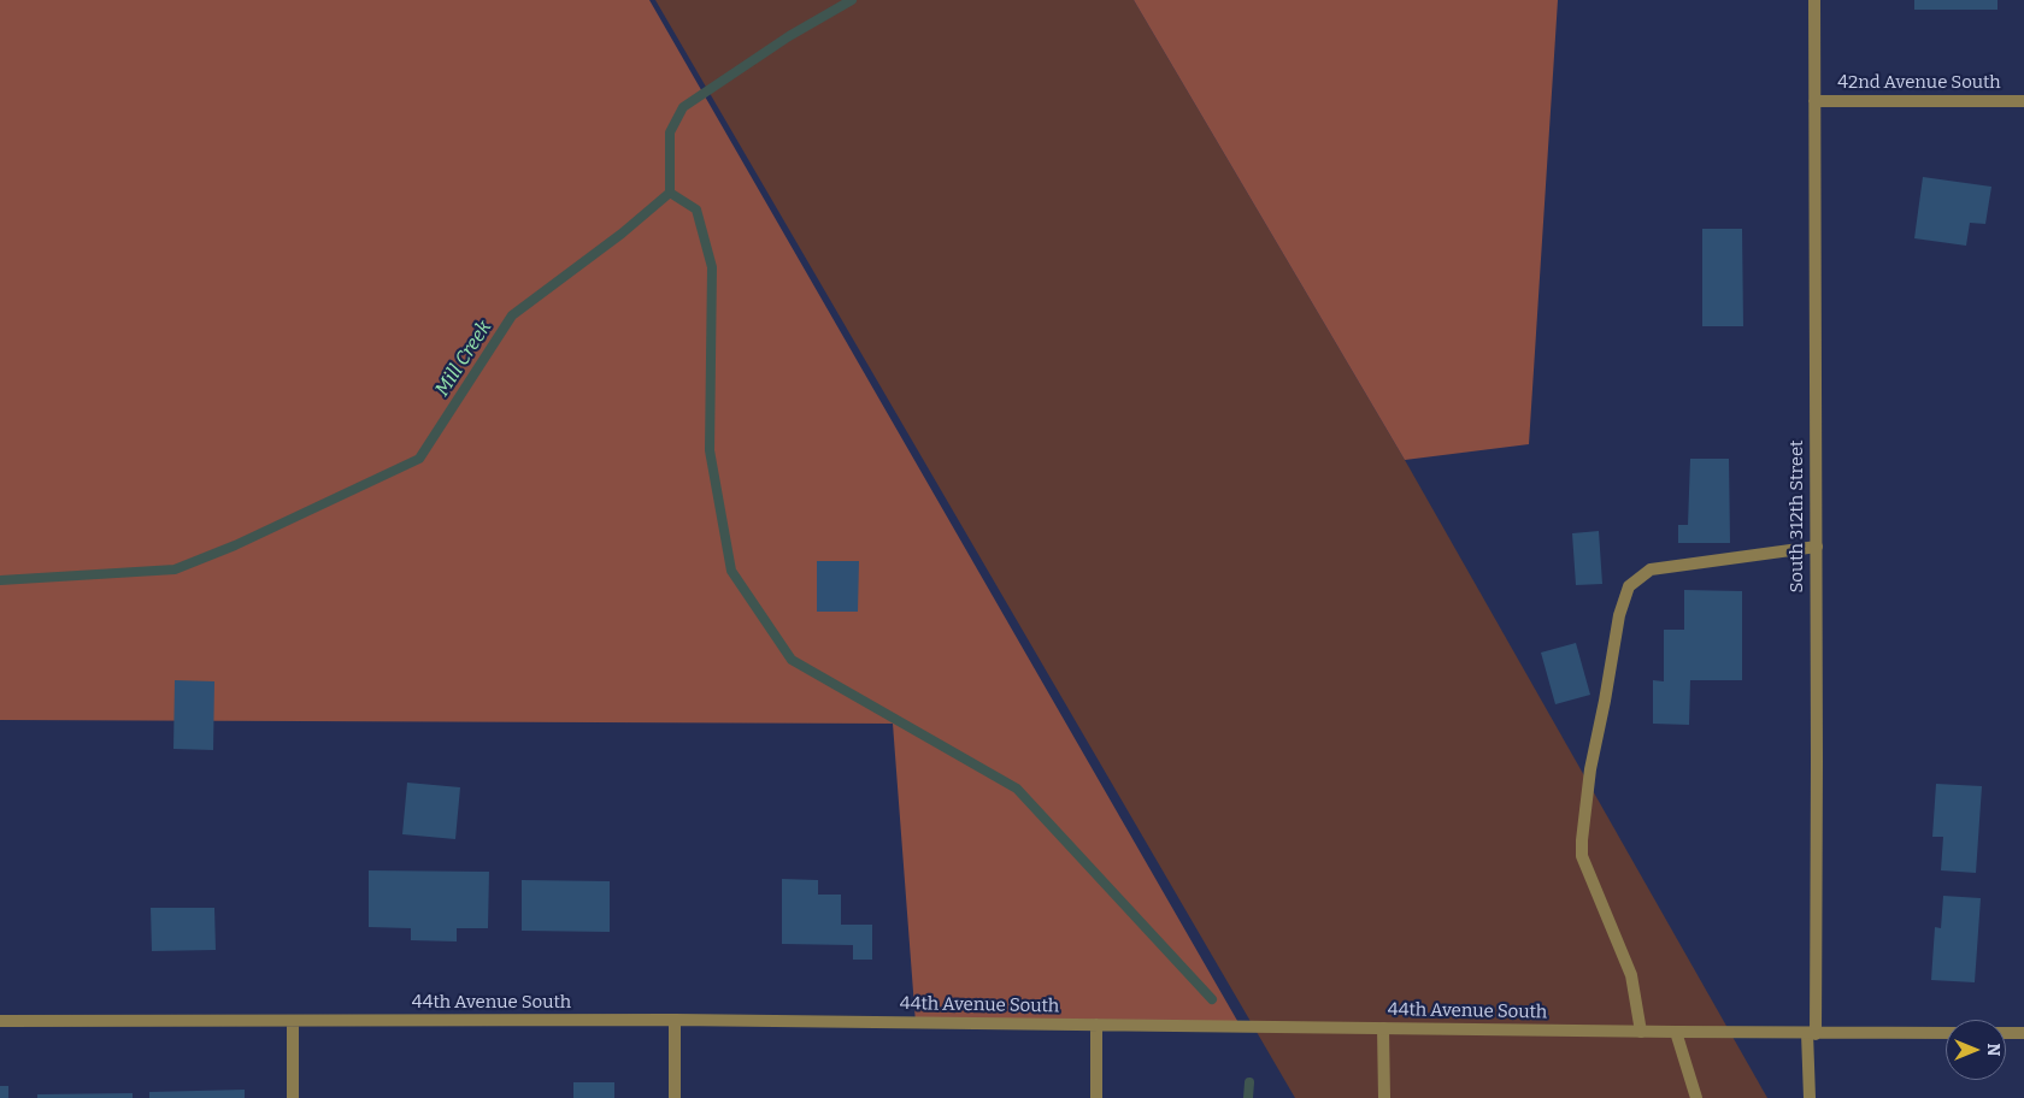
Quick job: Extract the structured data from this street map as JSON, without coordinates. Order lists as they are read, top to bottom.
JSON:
{
  "streets": {
    "street": ["42nd Avenue South", "South 312th Street", "44th Avenue South"]
  },
  "crossings": [
    ["42nd Avenue South", "South 312th Street"],
    ["South 312th Street", "44th Avenue South"]
  ],
  "water": ["Mill Creek"],
  "north": "right"
}
